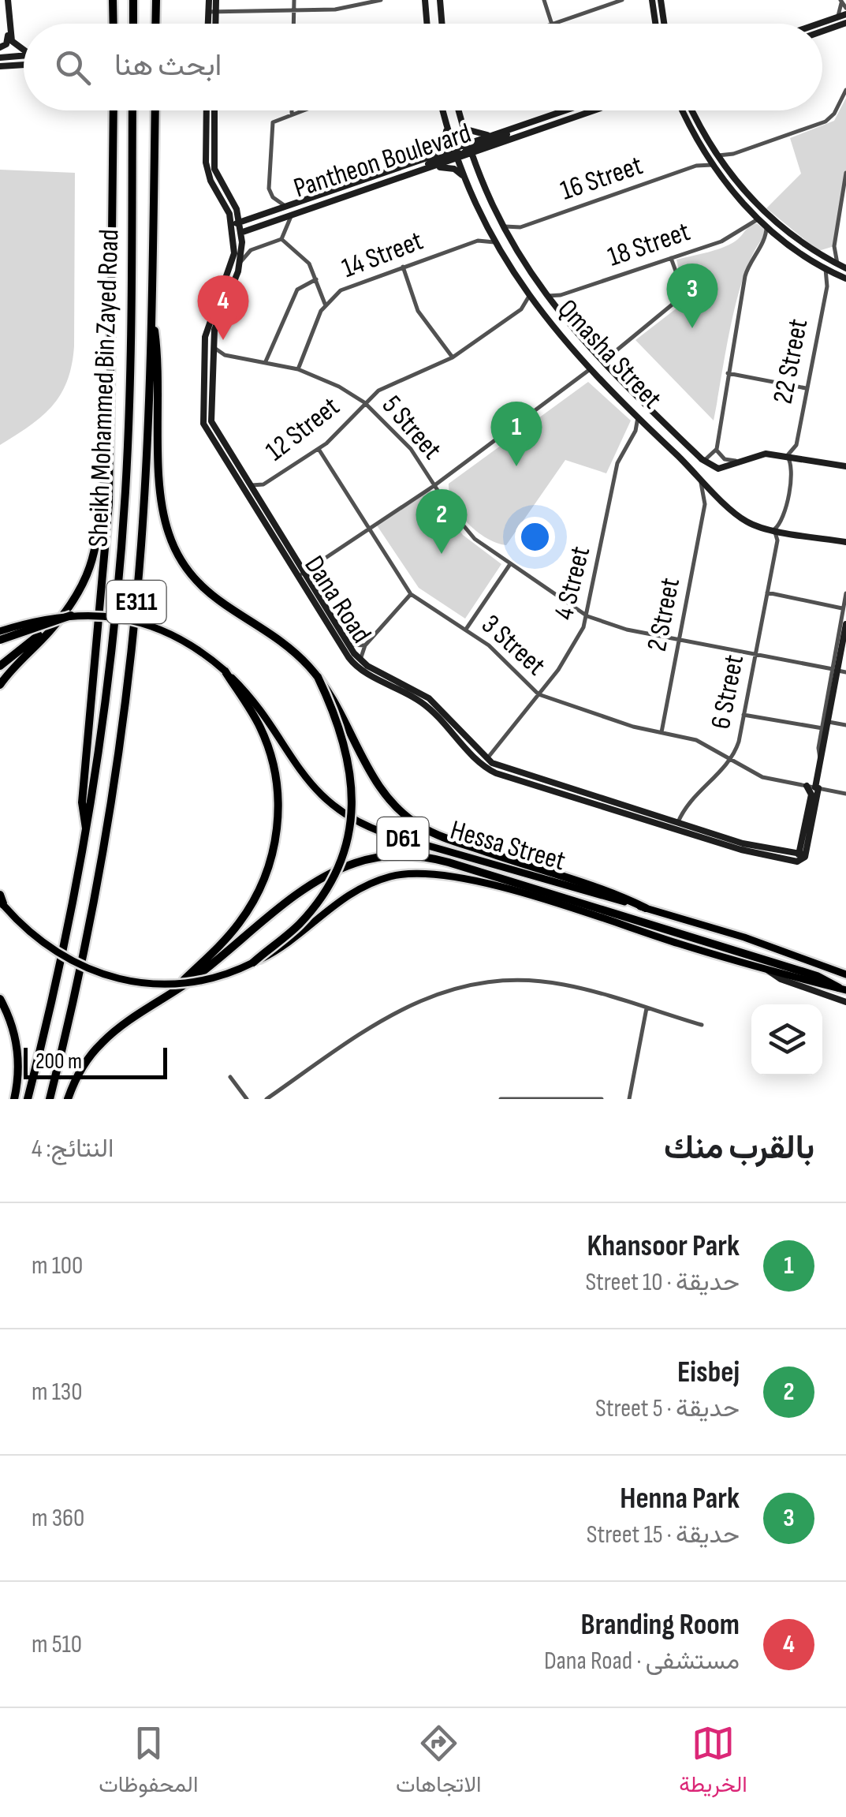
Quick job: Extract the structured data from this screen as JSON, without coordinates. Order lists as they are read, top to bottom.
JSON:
{
  "streets": {
    "highway": ["Sheikh Mohammed Bin Zayed Road", "E311"],
    "main road": ["D61", "Hessa Street"],
    "street": [
      "Pantheon Boulevard",
      "16 Street",
      "18 Street",
      "14 Street",
      "Qmasha Street",
      "22 Street",
      "5 Street",
      "12 Street",
      "4 Street",
      "Dana Road",
      "2 Street",
      "3 Street",
      "6 Street"
    ]
  },
  "crossings": [
    ["Pantheon Boulevard", "Qmasha Street"],
    ["Pantheon Boulevard", "Dana Road"],
    ["16 Street", "Qmasha Street"],
    ["18 Street", "Qmasha Street"],
    ["14 Street", "Qmasha Street"],
    ["14 Street", "5 Street"],
    ["Qmasha Street", "4 Street"],
    ["Qmasha Street", "2 Street"],
    ["Qmasha Street", "6 Street"],
    ["5 Street", "12 Street"],
    ["5 Street", "4 Street"],
    ["5 Street", "Dana Road"],
    ["5 Street", "2 Street"],
    ["5 Street", "6 Street"],
    ["12 Street", "Dana Road"],
    ["12 Street", "3 Street"],
    ["4 Street", "Dana Road"],
    ["4 Street", "3 Street"],
    ["Dana Road", "6 Street"],
    ["2 Street", "3 Street"],
    ["3 Street", "6 Street"]
  ],
  "scale_bar": "200 m",
  "page": {
    "search": "ابحث هنا",
    "pins": [
      "3",
      "4",
      "1",
      "2"
    ],
    "scale": "200 m",
    "heading": ["بالقرب منك", "النتائج: 4"],
    "list": [
      {
        "mark": "1",
        "name": "Khansoor Park",
        "note": "حديقة · 10 Street",
        "value": "100 m"
      },
      {
        "mark": "2",
        "name": "Eisbej",
        "note": "حديقة · 5 Street",
        "value": "130 m"
      },
      {
        "mark": "3",
        "name": "Henna Park",
        "note": "حديقة · 15 Street",
        "value": "360 m"
      },
      {
        "mark": "4",
        "name": "Branding Room",
        "note": "مستشفى · Dana Road",
        "value": "510 m"
      }
    ],
    "nav": ["الخريطة", "الاتجاهات", "المحفوظات"]
  }
}
